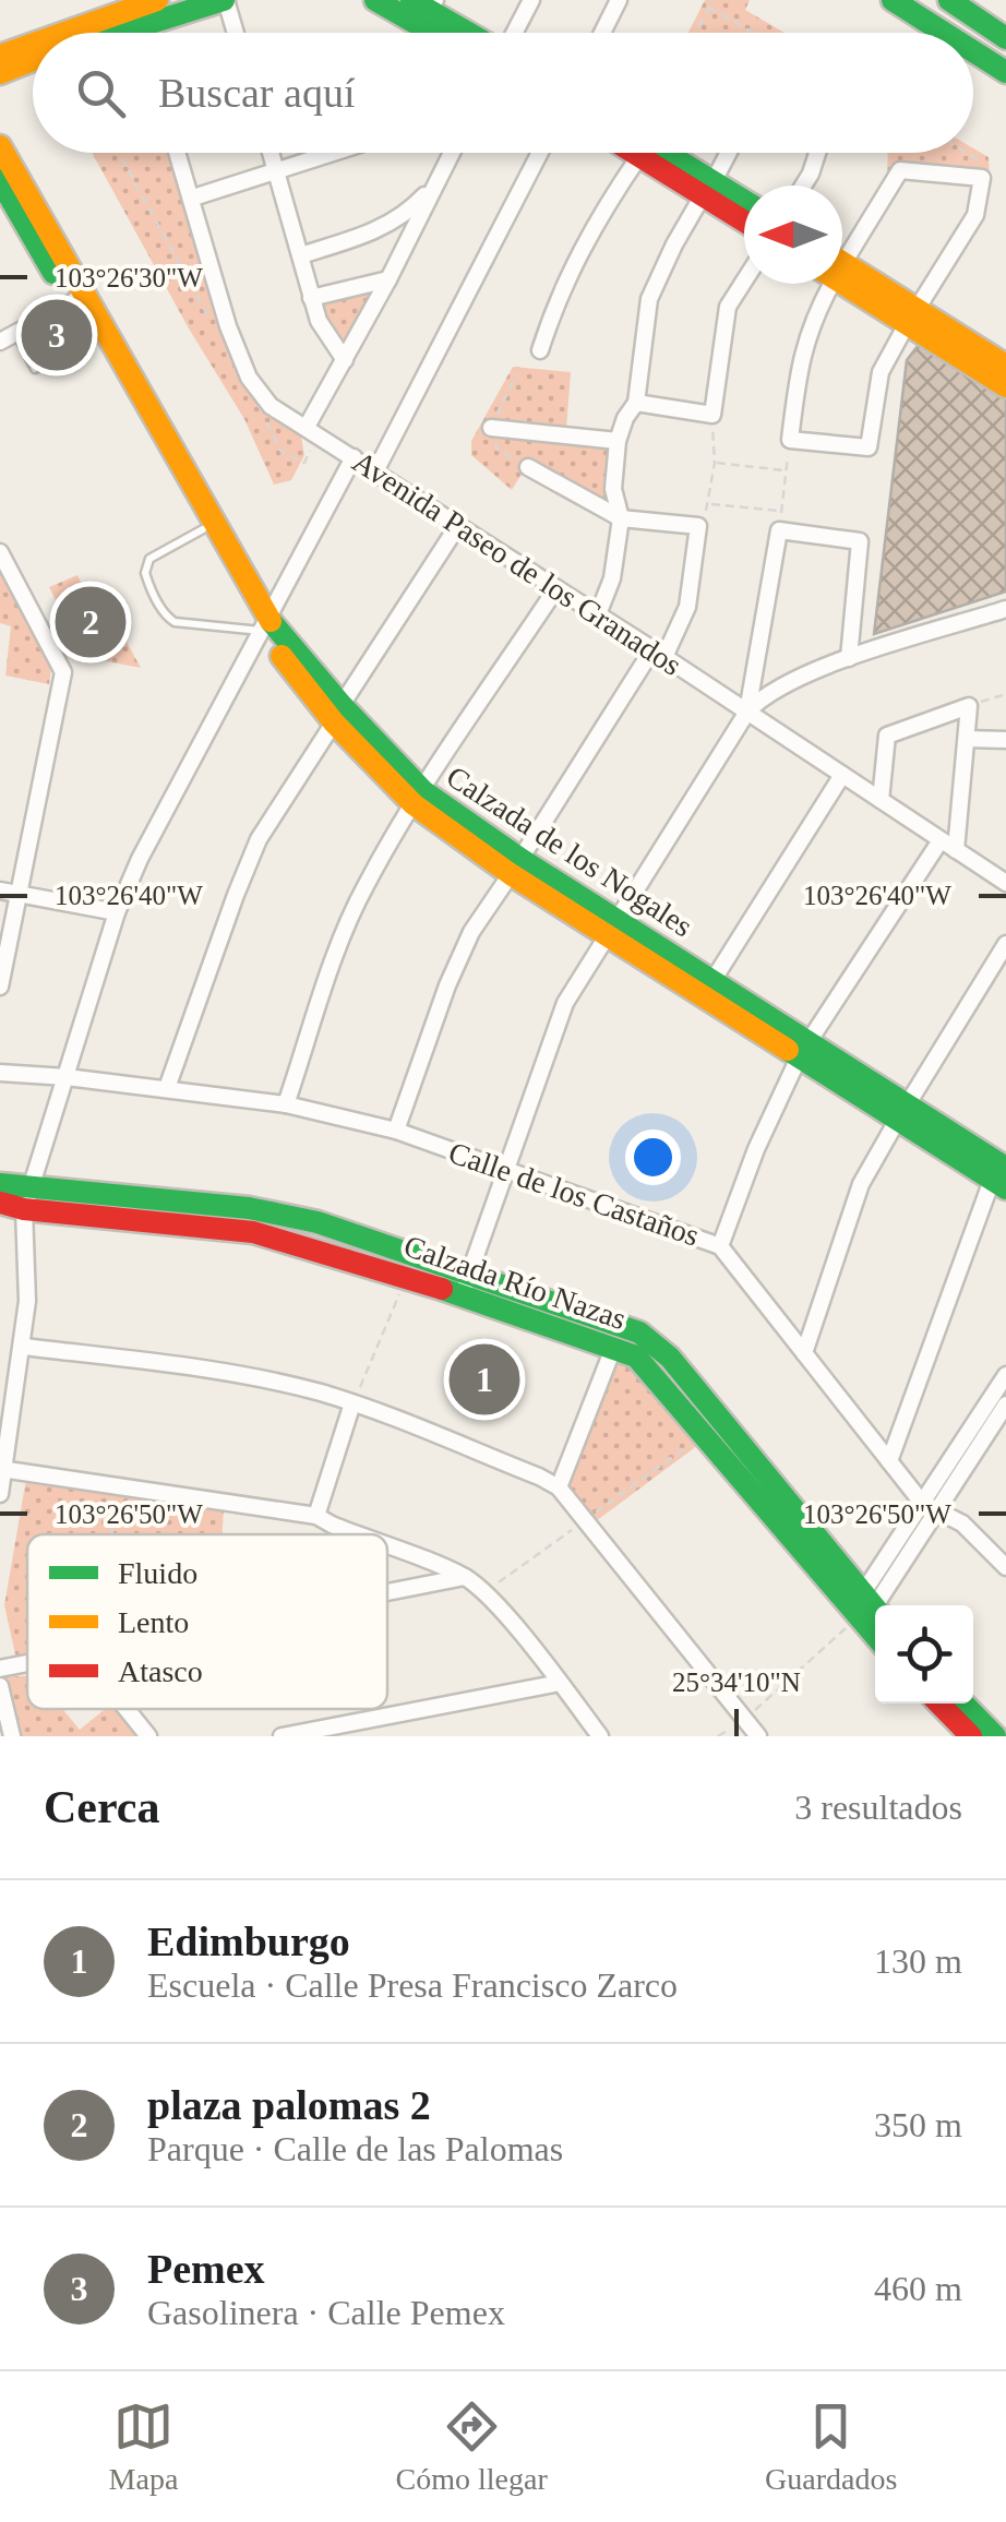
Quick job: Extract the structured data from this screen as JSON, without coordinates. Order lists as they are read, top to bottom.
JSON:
{
  "streets": {
    "street": [
      "Avenida Paseo de los Granados",
      "Calzada de los Nogales",
      "Calle de los Castaños",
      "Calzada Río Nazas"
    ]
  },
  "legend": ["Fluido", "Lento", "Atasco"],
  "north": "left",
  "page": {
    "search": "Buscar aquí",
    "pins": ["3", "2", "1"],
    "heading": ["Cerca", "3 resultados"],
    "list": [
      {
        "mark": "1",
        "name": "Edimburgo",
        "note": "Escuela · Calle Presa Francisco Zarco",
        "value": "130 m"
      },
      {
        "mark": "2",
        "name": "plaza palomas 2",
        "note": "Parque · Calle de las Palomas",
        "value": "350 m"
      },
      {
        "mark": "3",
        "name": "Pemex",
        "note": "Gasolinera · Calle Pemex",
        "value": "460 m"
      }
    ],
    "nav": ["Mapa", "Cómo llegar", "Guardados"]
  },
  "coordinates": [
    "103°26'30\"W",
    "103°26'40\"W",
    "103°26'50\"W",
    "25°34'10\"N"
  ]
}
